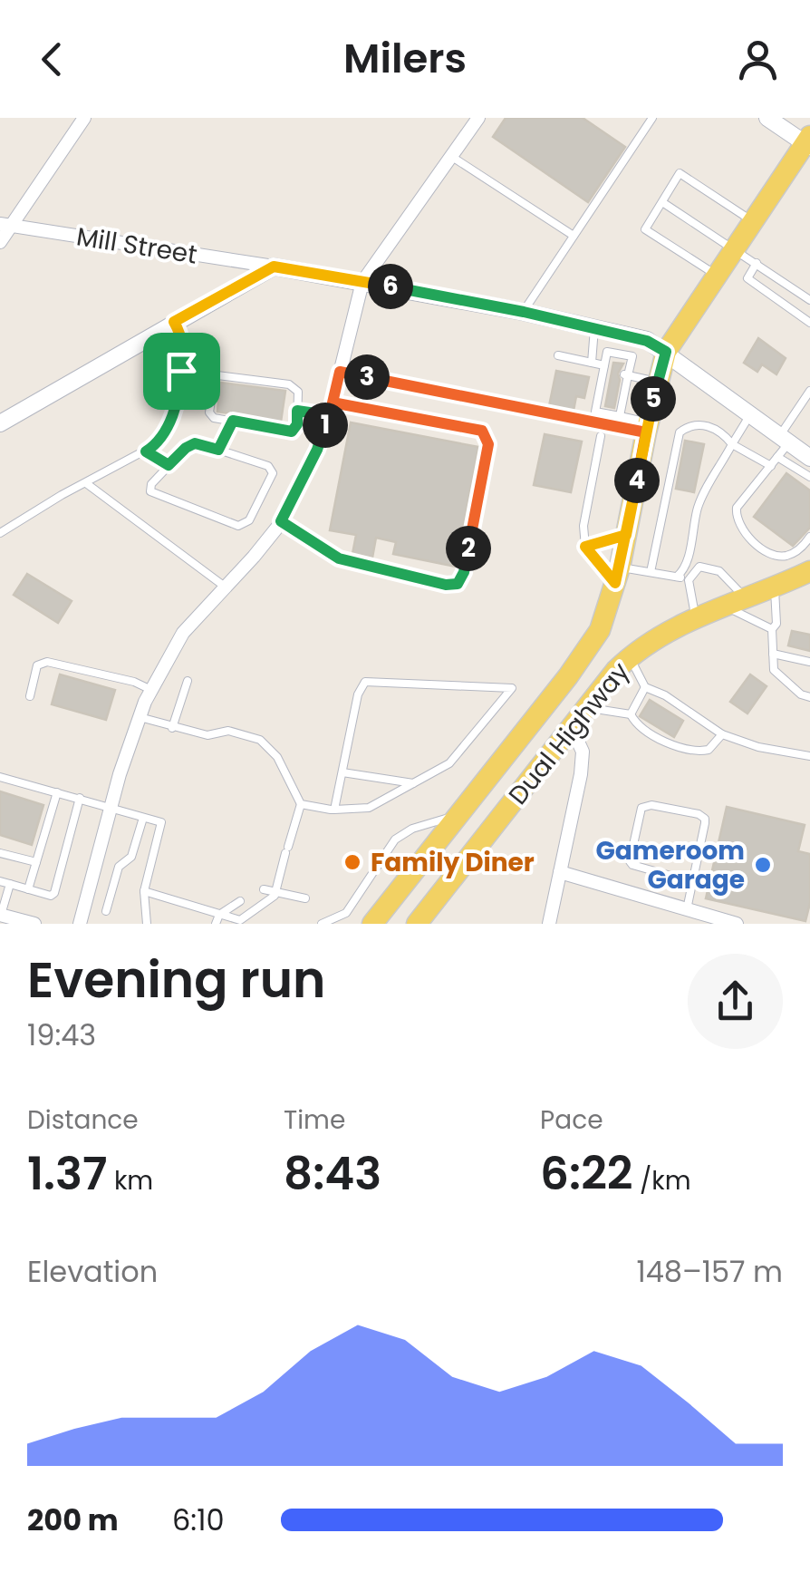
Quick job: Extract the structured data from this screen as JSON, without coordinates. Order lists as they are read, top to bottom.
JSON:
{
  "streets": {
    "main road": ["Dual Highway"],
    "street": ["Mill Street"]
  },
  "places": ["Family Diner", "Gameroom Garage"],
  "page": {
    "header": "Milers",
    "pins": [
      "6",
      "3",
      "5",
      "1",
      "4",
      "2"
    ],
    "heading": ["Evening run", "19:43"],
    "stats": [
      ["Distance", "1.37 km"],
      ["Time", "8:43"],
      ["Pace", "6:22 /km"]
    ],
    "chart": ["Elevation", "148–157 m"],
    "list": [
      {
        "name": "200 m",
        "note": "6:10"
      }
    ]
  }
}
